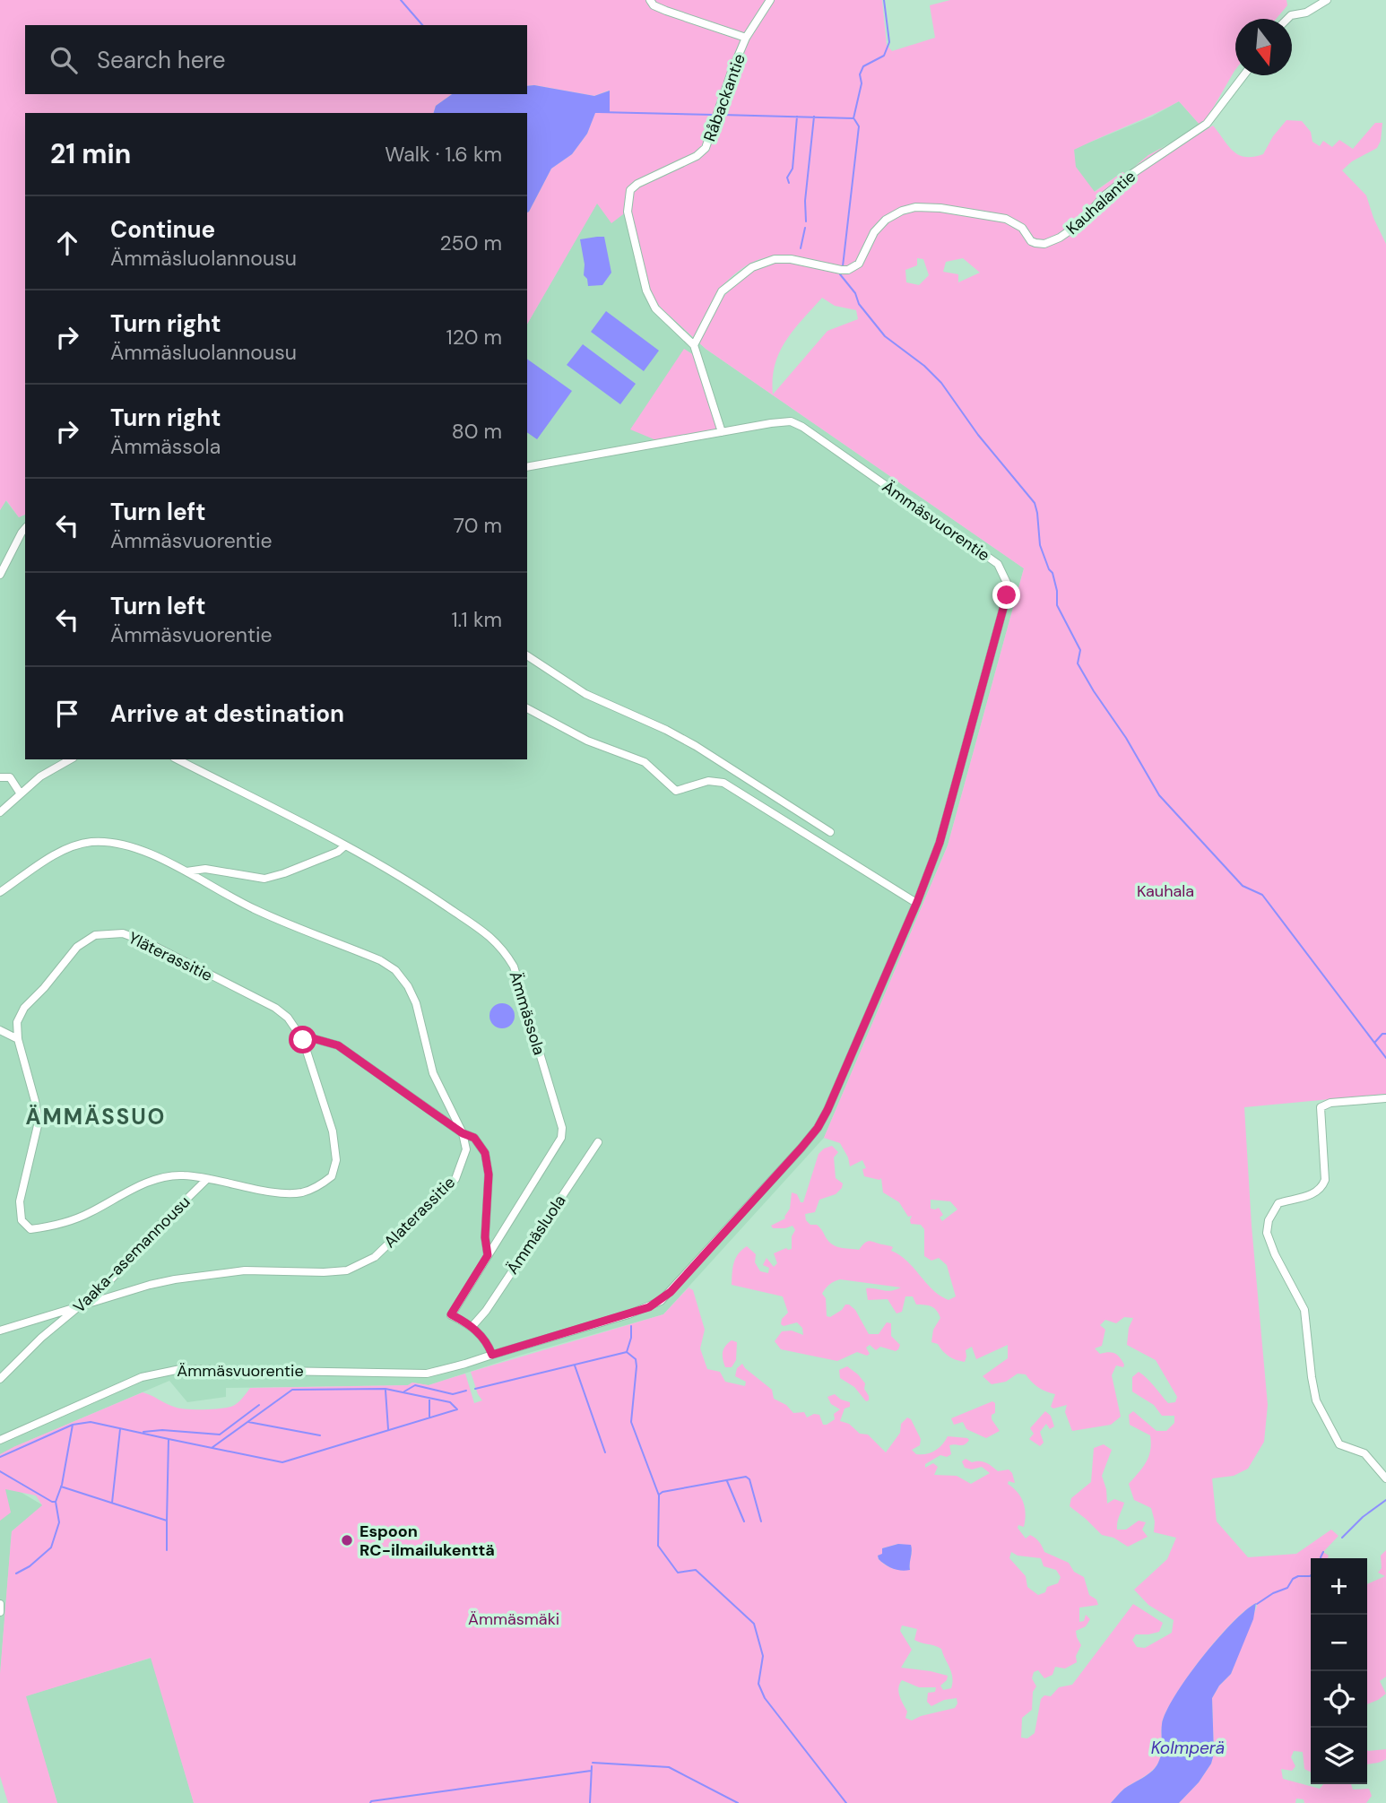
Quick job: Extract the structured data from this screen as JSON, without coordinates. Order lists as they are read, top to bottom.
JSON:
{
  "streets": {
    "street": [
      "Råbackantie",
      "Kauhalantie",
      "Ämmäsvuorentie",
      "Yläterassitie",
      "Ämmässola",
      "Alaterassitie",
      "Ämmäsluola",
      "Vaaka-asemannousu"
    ]
  },
  "crossings": [
    ["Råbackantie", "Kauhalantie"],
    ["Råbackantie", "Ämmäsvuorentie"],
    ["Yläterassitie", "Vaaka-asemannousu"],
    ["Ämmässola", "Ämmäsluola"],
    ["Alaterassitie", "Vaaka-asemannousu"]
  ],
  "districts": ["ÄMMÄSSUO"],
  "water": ["Kolmperä"],
  "parks": ["Kauhala", "Ämmäsmäki"],
  "places": ["Espoon RC-ilmailukenttä"],
  "north": "bottom",
  "page": {
    "search": "Search here",
    "heading": ["21 min", "Walk · 1.6 km"],
    "list": [
      ["Continue", "Ämmäsluolannousu", "250 m"],
      ["Turn right", "Ämmäsluolannousu", "120 m"],
      ["Turn right", "Ämmässola", "80 m"],
      ["Turn left", "Ämmäsvuorentie", "70 m"],
      ["Turn left", "Ämmäsvuorentie", "1.1 km"],
      "Arrive at destination"
    ],
    "map_buttons": ["+", "−"]
  }
}
